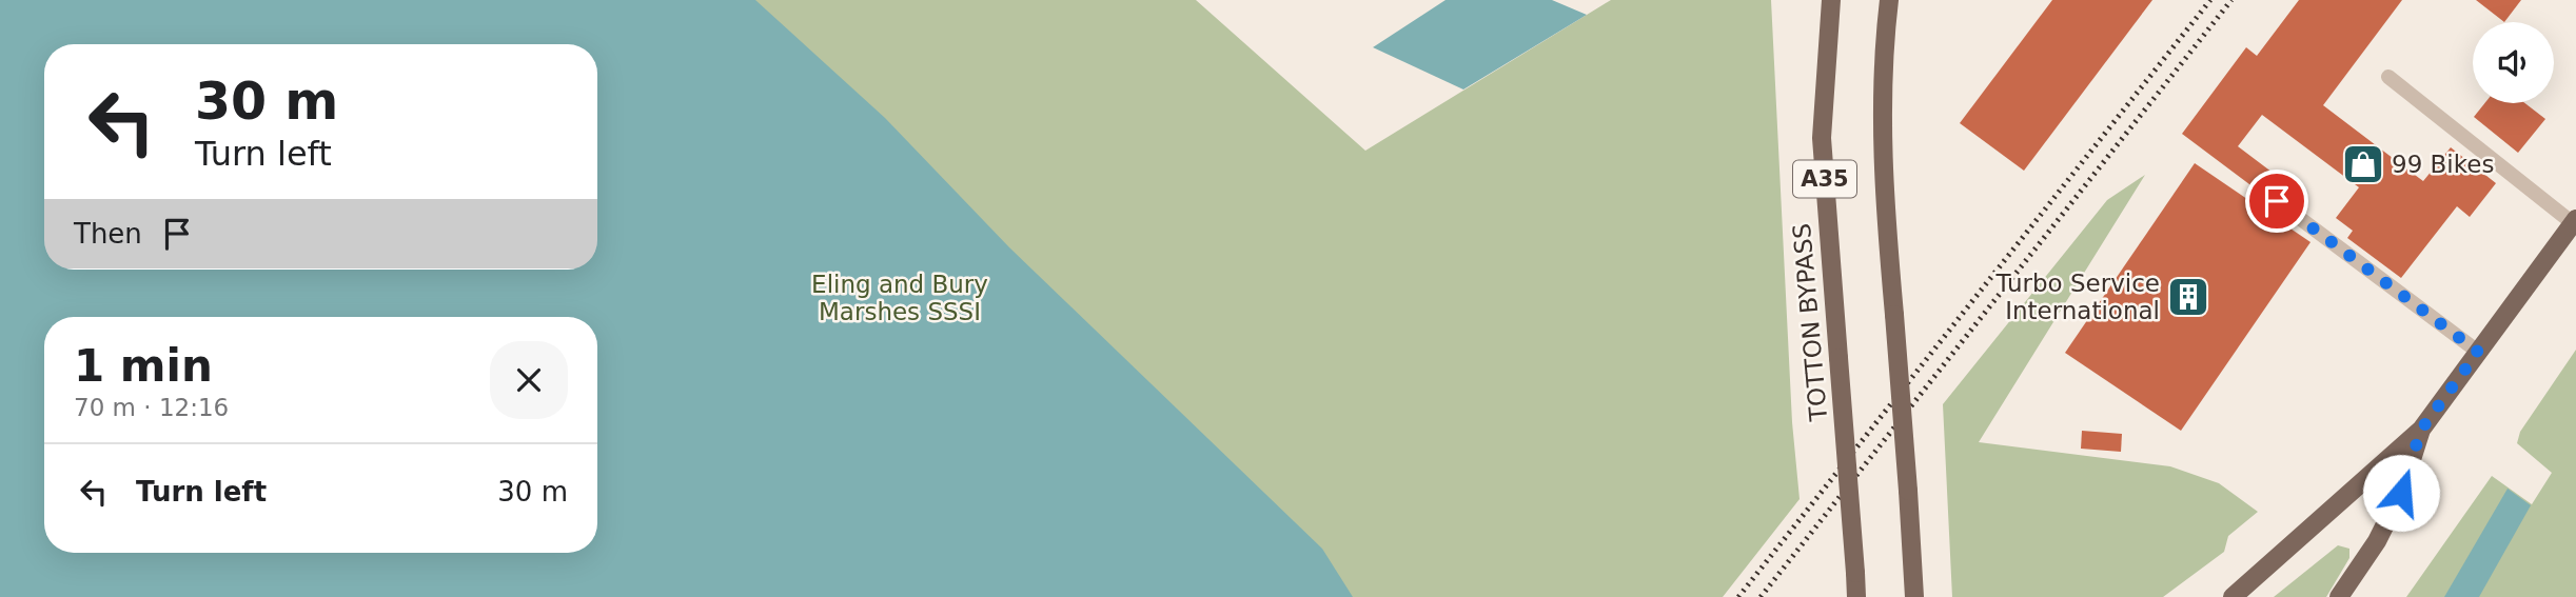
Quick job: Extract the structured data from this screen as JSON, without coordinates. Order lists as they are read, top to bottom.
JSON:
{
  "streets": {
    "main road": ["A35", "TOTTON BYPASS"]
  },
  "parks": ["Eling and Bury Marshes SSSI"],
  "places": {
    "shop": ["99 Bikes"],
    "building": ["Turbo Service International"]
  },
  "page": {
    "turn": ["30 m", "Turn left"],
    "then": "Then",
    "heading": ["1 min", "70 m · 12:16"],
    "list": [
      {
        "name": "Turn left",
        "value": "30 m"
      }
    ]
  }
}
